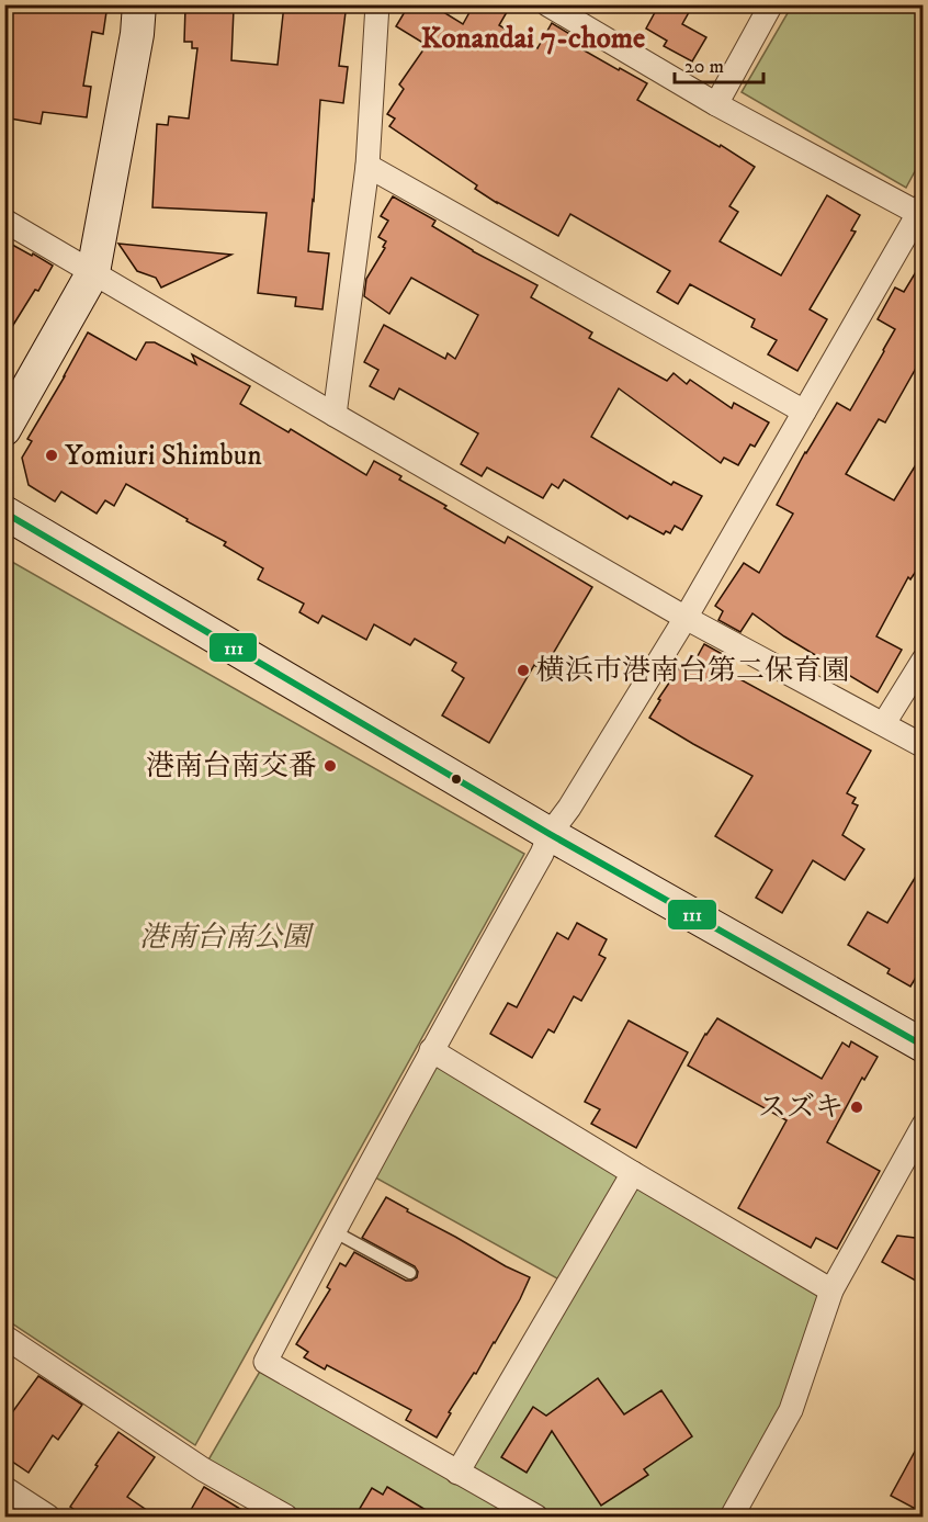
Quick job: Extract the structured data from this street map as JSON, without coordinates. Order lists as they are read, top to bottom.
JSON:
{
  "districts": ["Konandai 7-chome"],
  "parks": ["港南台南公園"],
  "places": [
    "Yomiuri Shimbun",
    "横浜市港南台第二保育園",
    "港南台南交番",
    "スズキ"
  ],
  "lines": ["transit line 111"],
  "scale_bar": "20 m"
}
